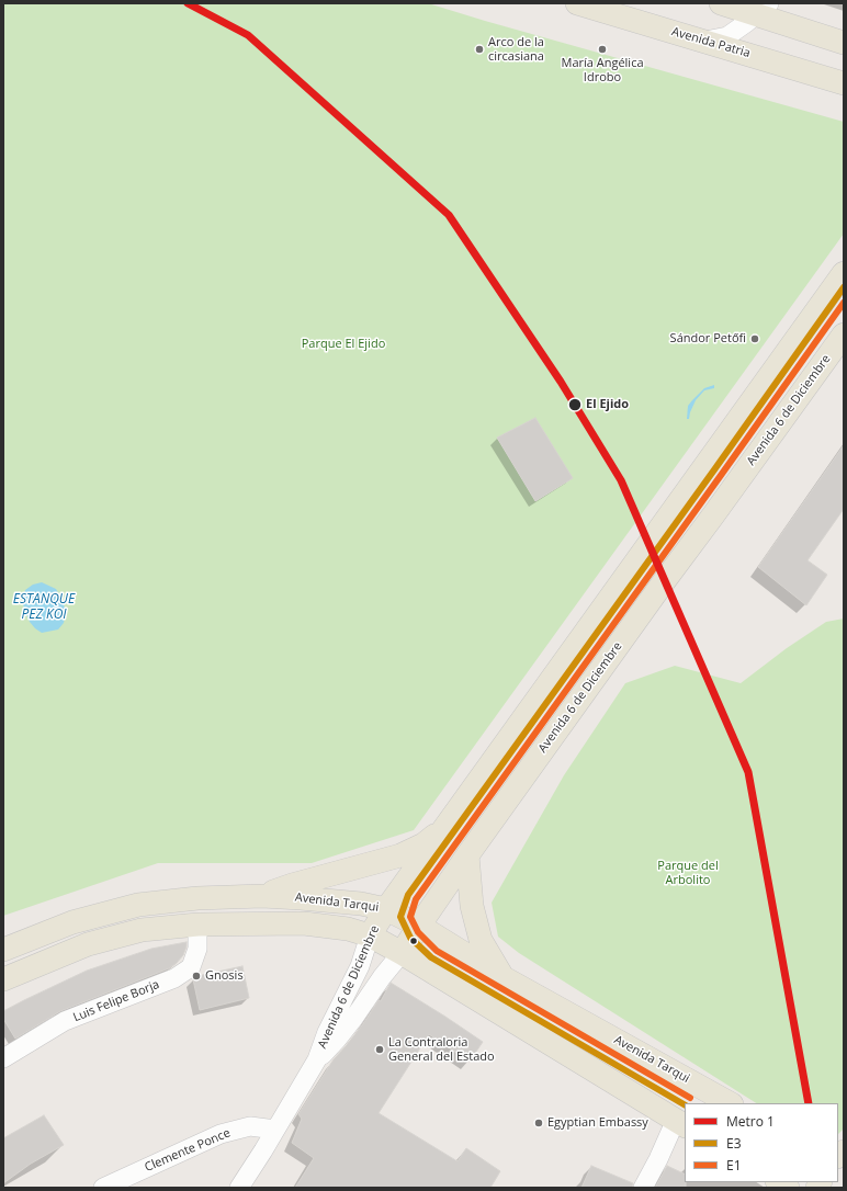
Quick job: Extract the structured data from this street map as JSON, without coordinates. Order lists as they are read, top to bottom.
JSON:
{
  "streets": {
    "main road": ["Avenida Patria", "Avenida 6 de Diciembre", "Avenida Tarqui"],
    "street": ["Luis Felipe Borja", "Clemente Ponce"]
  },
  "crossings": [
    ["Avenida 6 de Diciembre", "Avenida Tarqui"],
    ["Avenida 6 de Diciembre", "Clemente Ponce"],
    ["Avenida Tarqui", "Luis Felipe Borja"]
  ],
  "water": ["ESTANQUE PEZ KOI"],
  "parks": ["Parque El Ejido", "Parque del Arbolito"],
  "places": [
    "Arco de la circasiana",
    "María Angélica Idrobo",
    "Sándor Petőfi",
    "El Ejido",
    "Gnosis",
    "La Contraloria General del Estado",
    "Egyptian Embassy"
  ],
  "lines": ["metro line 1", "transit line E3", "transit line E1"],
  "legend": ["Metro 1", "E3", "E1"]
}
